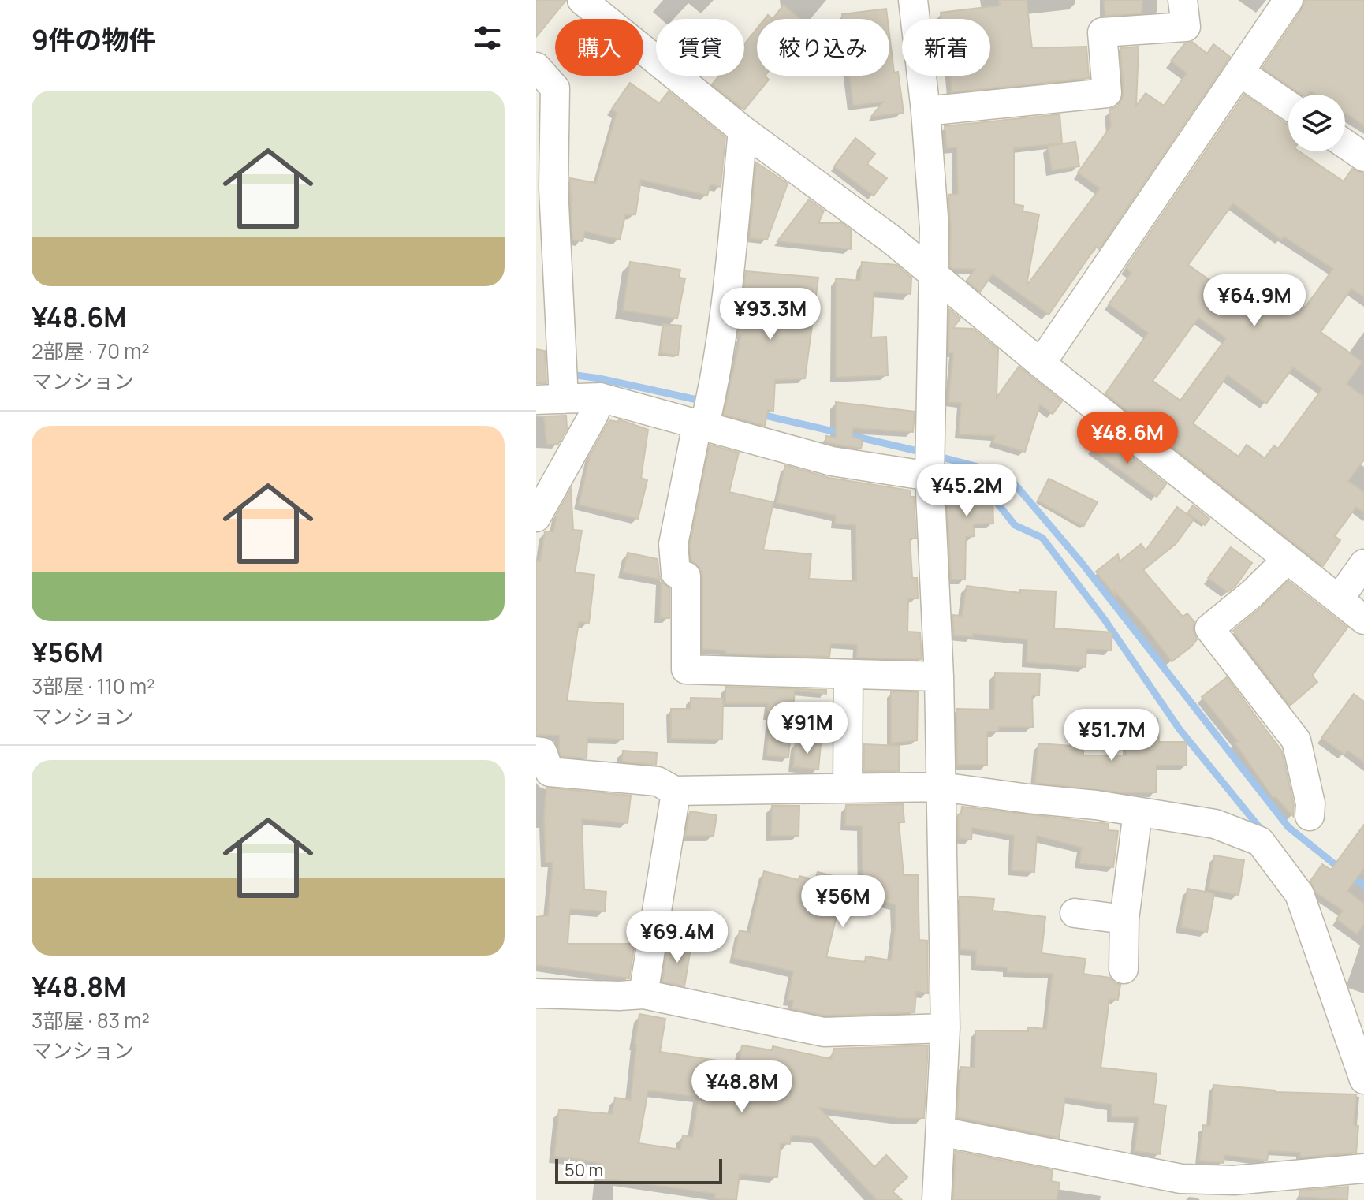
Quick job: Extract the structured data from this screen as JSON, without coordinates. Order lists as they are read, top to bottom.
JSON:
{
  "scale_bar": "50 m",
  "page": {
    "heading": "9件の物件",
    "chip": [
      "購入",
      "賃貸",
      "絞り込み",
      "新着"
    ],
    "list": [
      {
        "name": "¥48.6M",
        "note": "2部屋 · 70 m² · マンション"
      },
      {
        "name": "¥56M",
        "note": "3部屋 · 110 m² · マンション"
      },
      {
        "name": "¥48.8M",
        "note": "3部屋 · 83 m² · マンション"
      }
    ],
    "price": [
      "¥64.9M",
      "¥93.3M",
      "¥48.6M",
      "¥45.2M",
      "¥91M",
      "¥51.7M",
      "¥56M",
      "¥69.4M",
      "¥48.8M"
    ],
    "scale": "50 m"
  }
}
